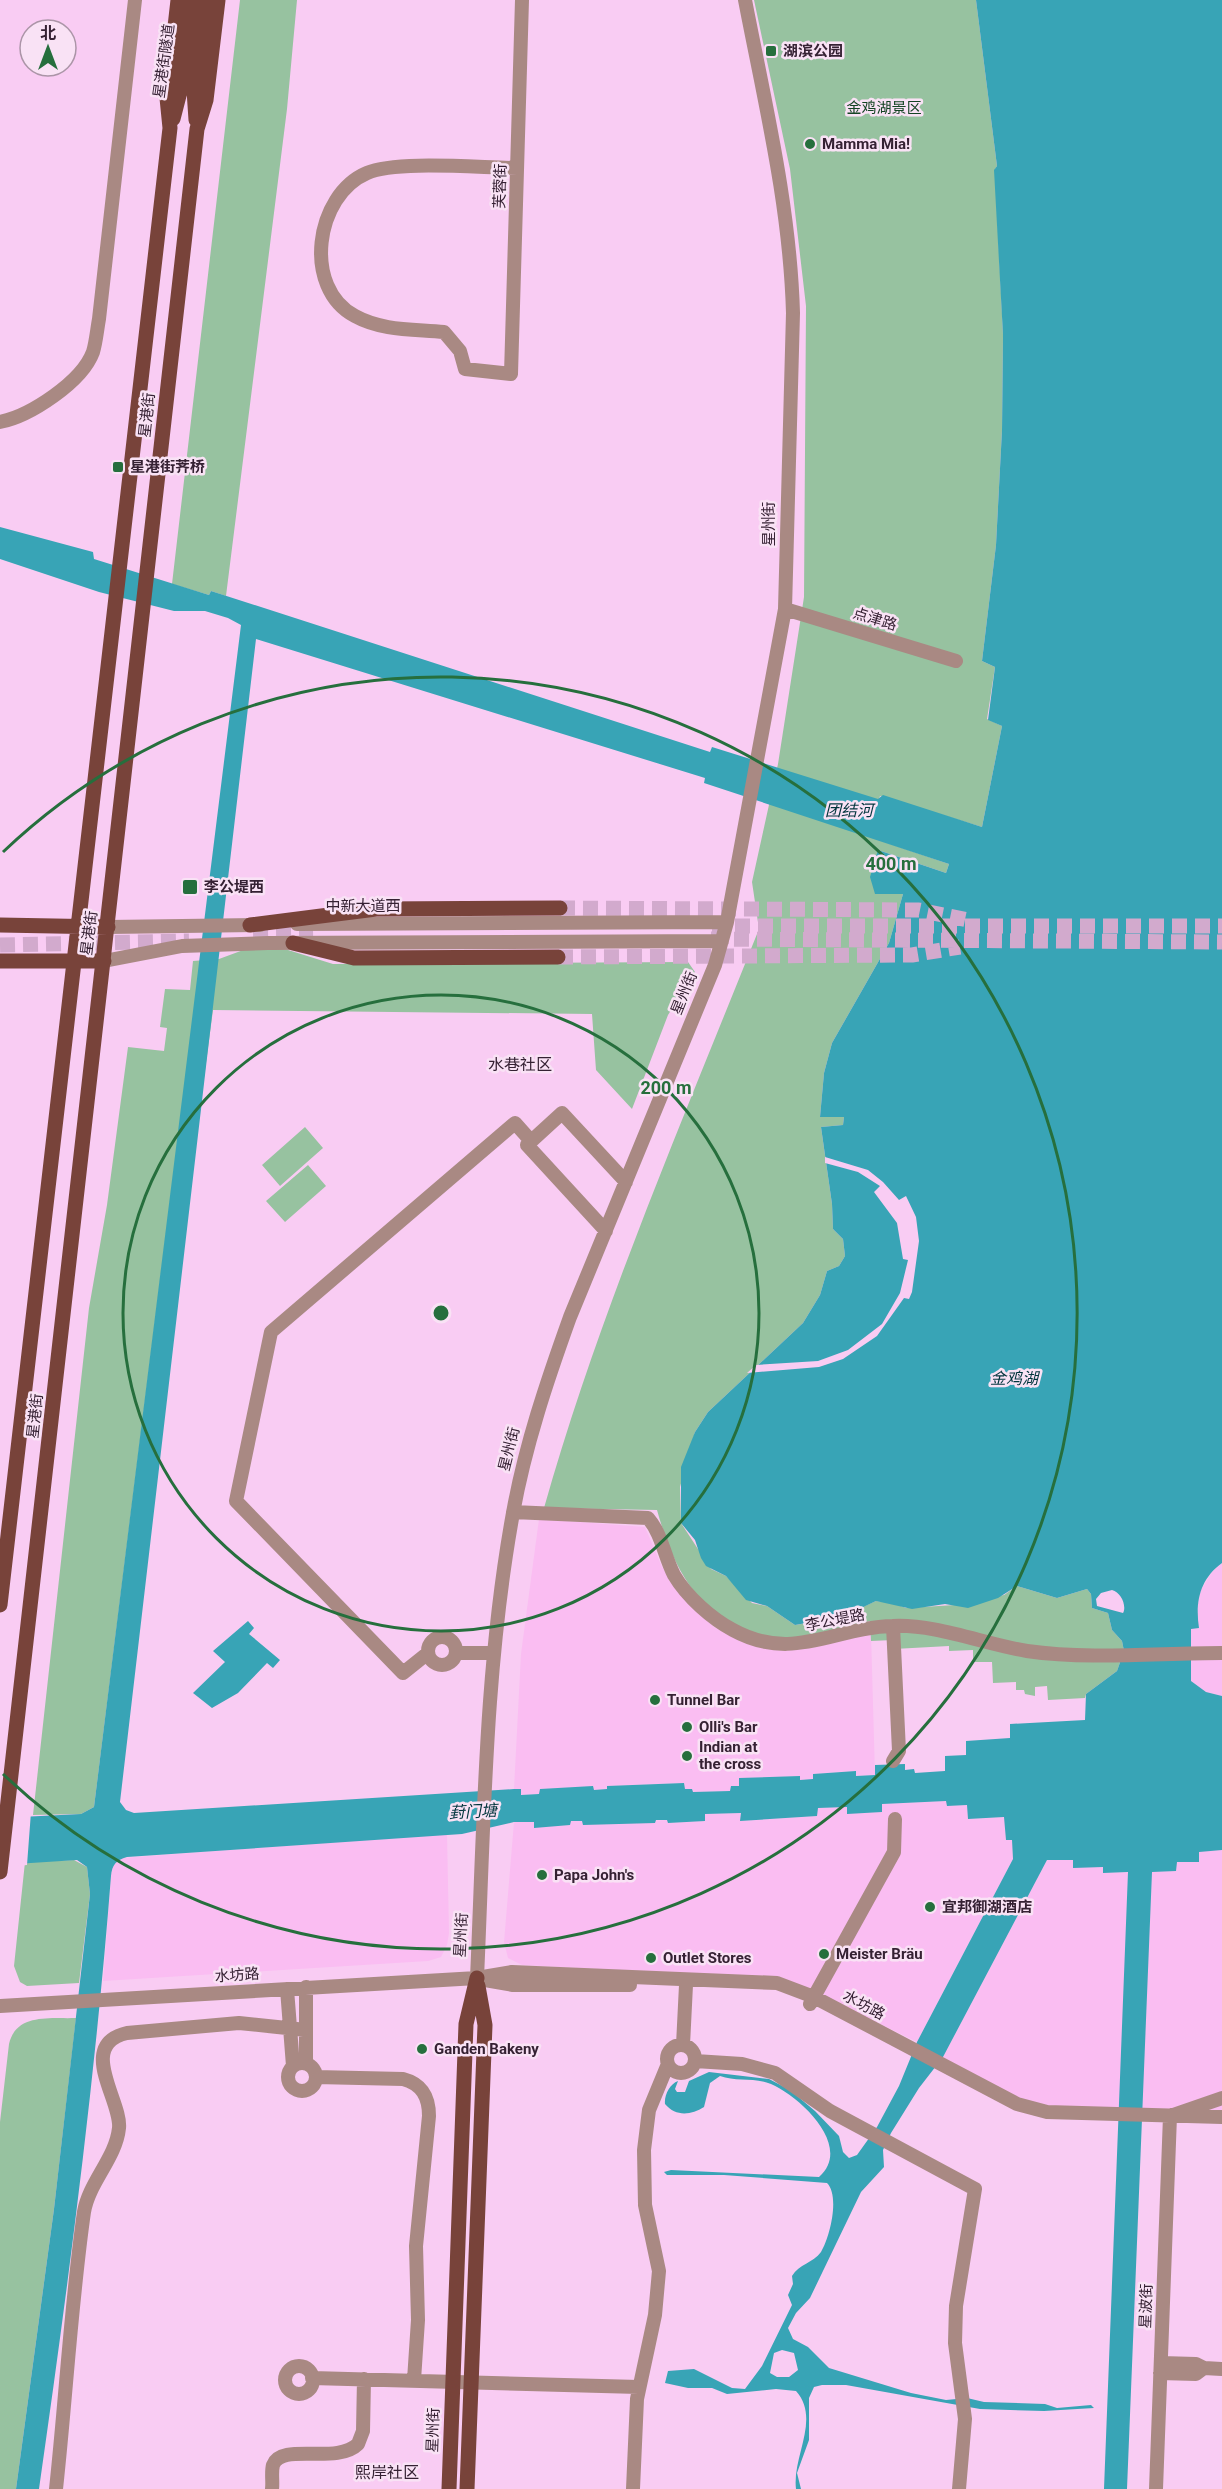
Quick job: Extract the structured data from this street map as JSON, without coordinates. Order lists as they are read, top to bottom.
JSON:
{
  "streets": {
    "main road": [
      "星港街隧道",
      "星港街",
      "星州街",
      "中新大道西"
    ],
    "street": [
      "芙蓉街",
      "点津路",
      "李公堤路",
      "水坊路",
      "星波街"
    ]
  },
  "crossings": [
    ["星港街隧道", "星港街"],
    ["星港街", "中新大道西"],
    ["星州街", "点津路"],
    ["星州街", "中新大道西"],
    ["星州街", "李公堤路"],
    ["星州街", "水坊路"],
    ["水坊路", "星波街"]
  ],
  "districts": ["水巷社区", "熙岸社区"],
  "water": ["团结河", "金鸡湖", "葑门塘"],
  "parks": ["金鸡湖景区"],
  "places": {
    "transit": ["湖滨公园", "星港街荠桥", "李公堤西"],
    "other": [
      "Mamma Mia!",
      "Tunnel Bar",
      "Olli's Bar",
      "Indian at the cross",
      "Papa John's",
      "宜邦御湖酒店",
      "Meister Bräu",
      "Outlet Stores",
      "Ganden Bakeny"
    ]
  },
  "north": "top",
  "rings": ["400 m", "200 m"]
}
